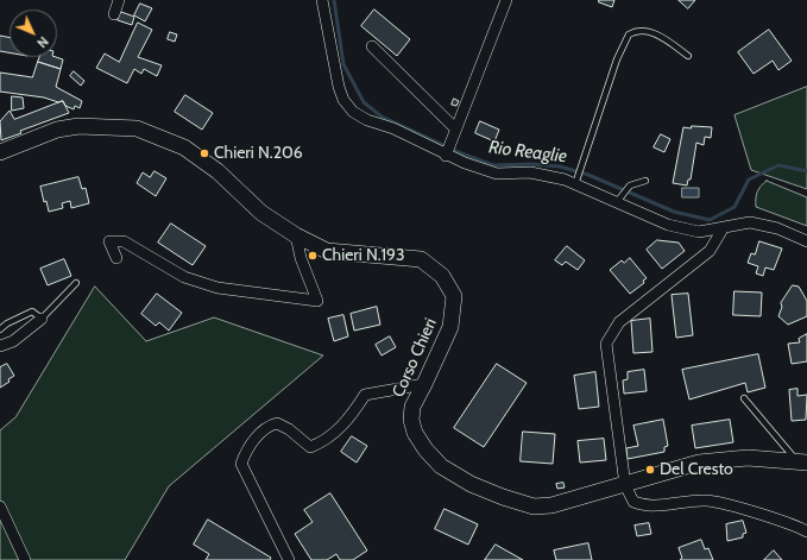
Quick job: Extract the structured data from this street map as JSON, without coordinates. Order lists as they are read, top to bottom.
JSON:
{
  "streets": {
    "main road": ["Corso Chieri"]
  },
  "water": ["Rio Reaglie"],
  "places": ["Chieri N.206", "Chieri N.193", "Del Cresto"],
  "north": "bottom right"
}
